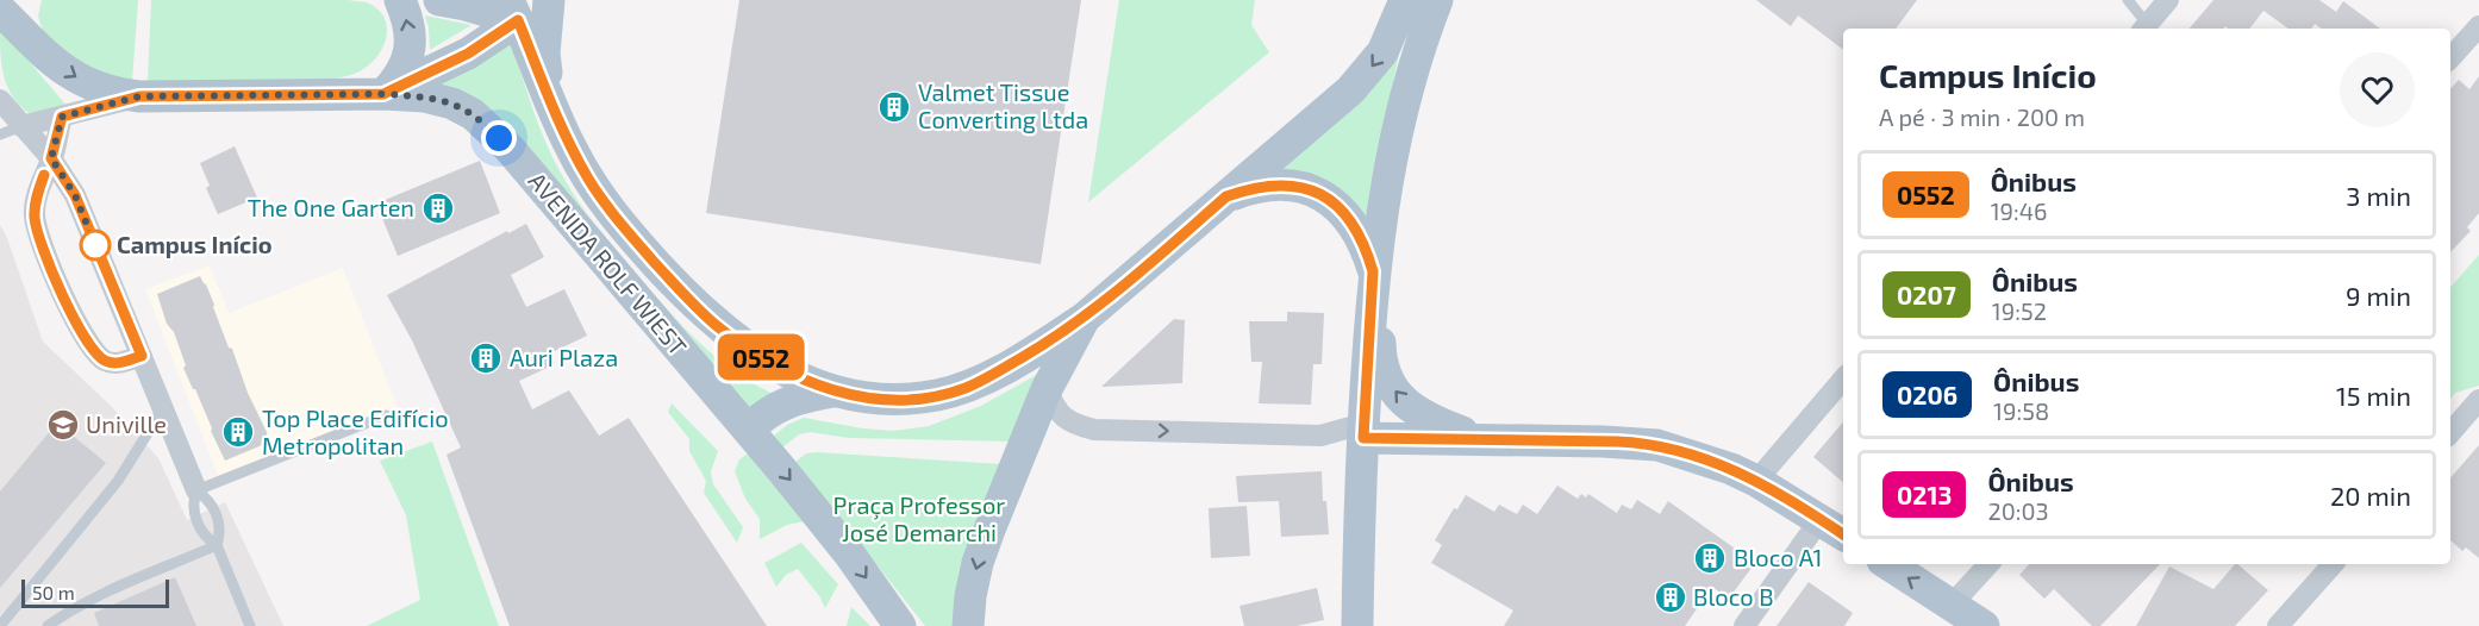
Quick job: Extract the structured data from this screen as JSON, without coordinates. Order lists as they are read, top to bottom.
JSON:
{
  "streets": {
    "main road": ["AVENIDA ROLF WIEST"]
  },
  "parks": ["Praça Professor José Demarchi"],
  "places": {
    "building": [
      "Valmet Tissue Converting Ltda",
      "The One Garten",
      "Auri Plaza",
      "Top Place Edifício Metropolitan",
      "Bloco A1",
      "Bloco B"
    ],
    "other": ["Campus Início"],
    "school or university": ["Univille"]
  },
  "lines": ["bus line 0552"],
  "scale_bar": "50 m",
  "page": {
    "on_map": "0552",
    "heading": ["Campus Início", "A pé · 3 min · 200 m"],
    "list": [
      {
        "mark": "0552",
        "name": "Ônibus",
        "note": "19:46",
        "value": "3 min"
      },
      {
        "mark": "0207",
        "name": "Ônibus",
        "note": "19:52",
        "value": "9 min"
      },
      {
        "mark": "0206",
        "name": "Ônibus",
        "note": "19:58",
        "value": "15 min"
      },
      {
        "mark": "0213",
        "name": "Ônibus",
        "note": "20:03",
        "value": "20 min"
      }
    ],
    "scale": "50 m"
  }
}
